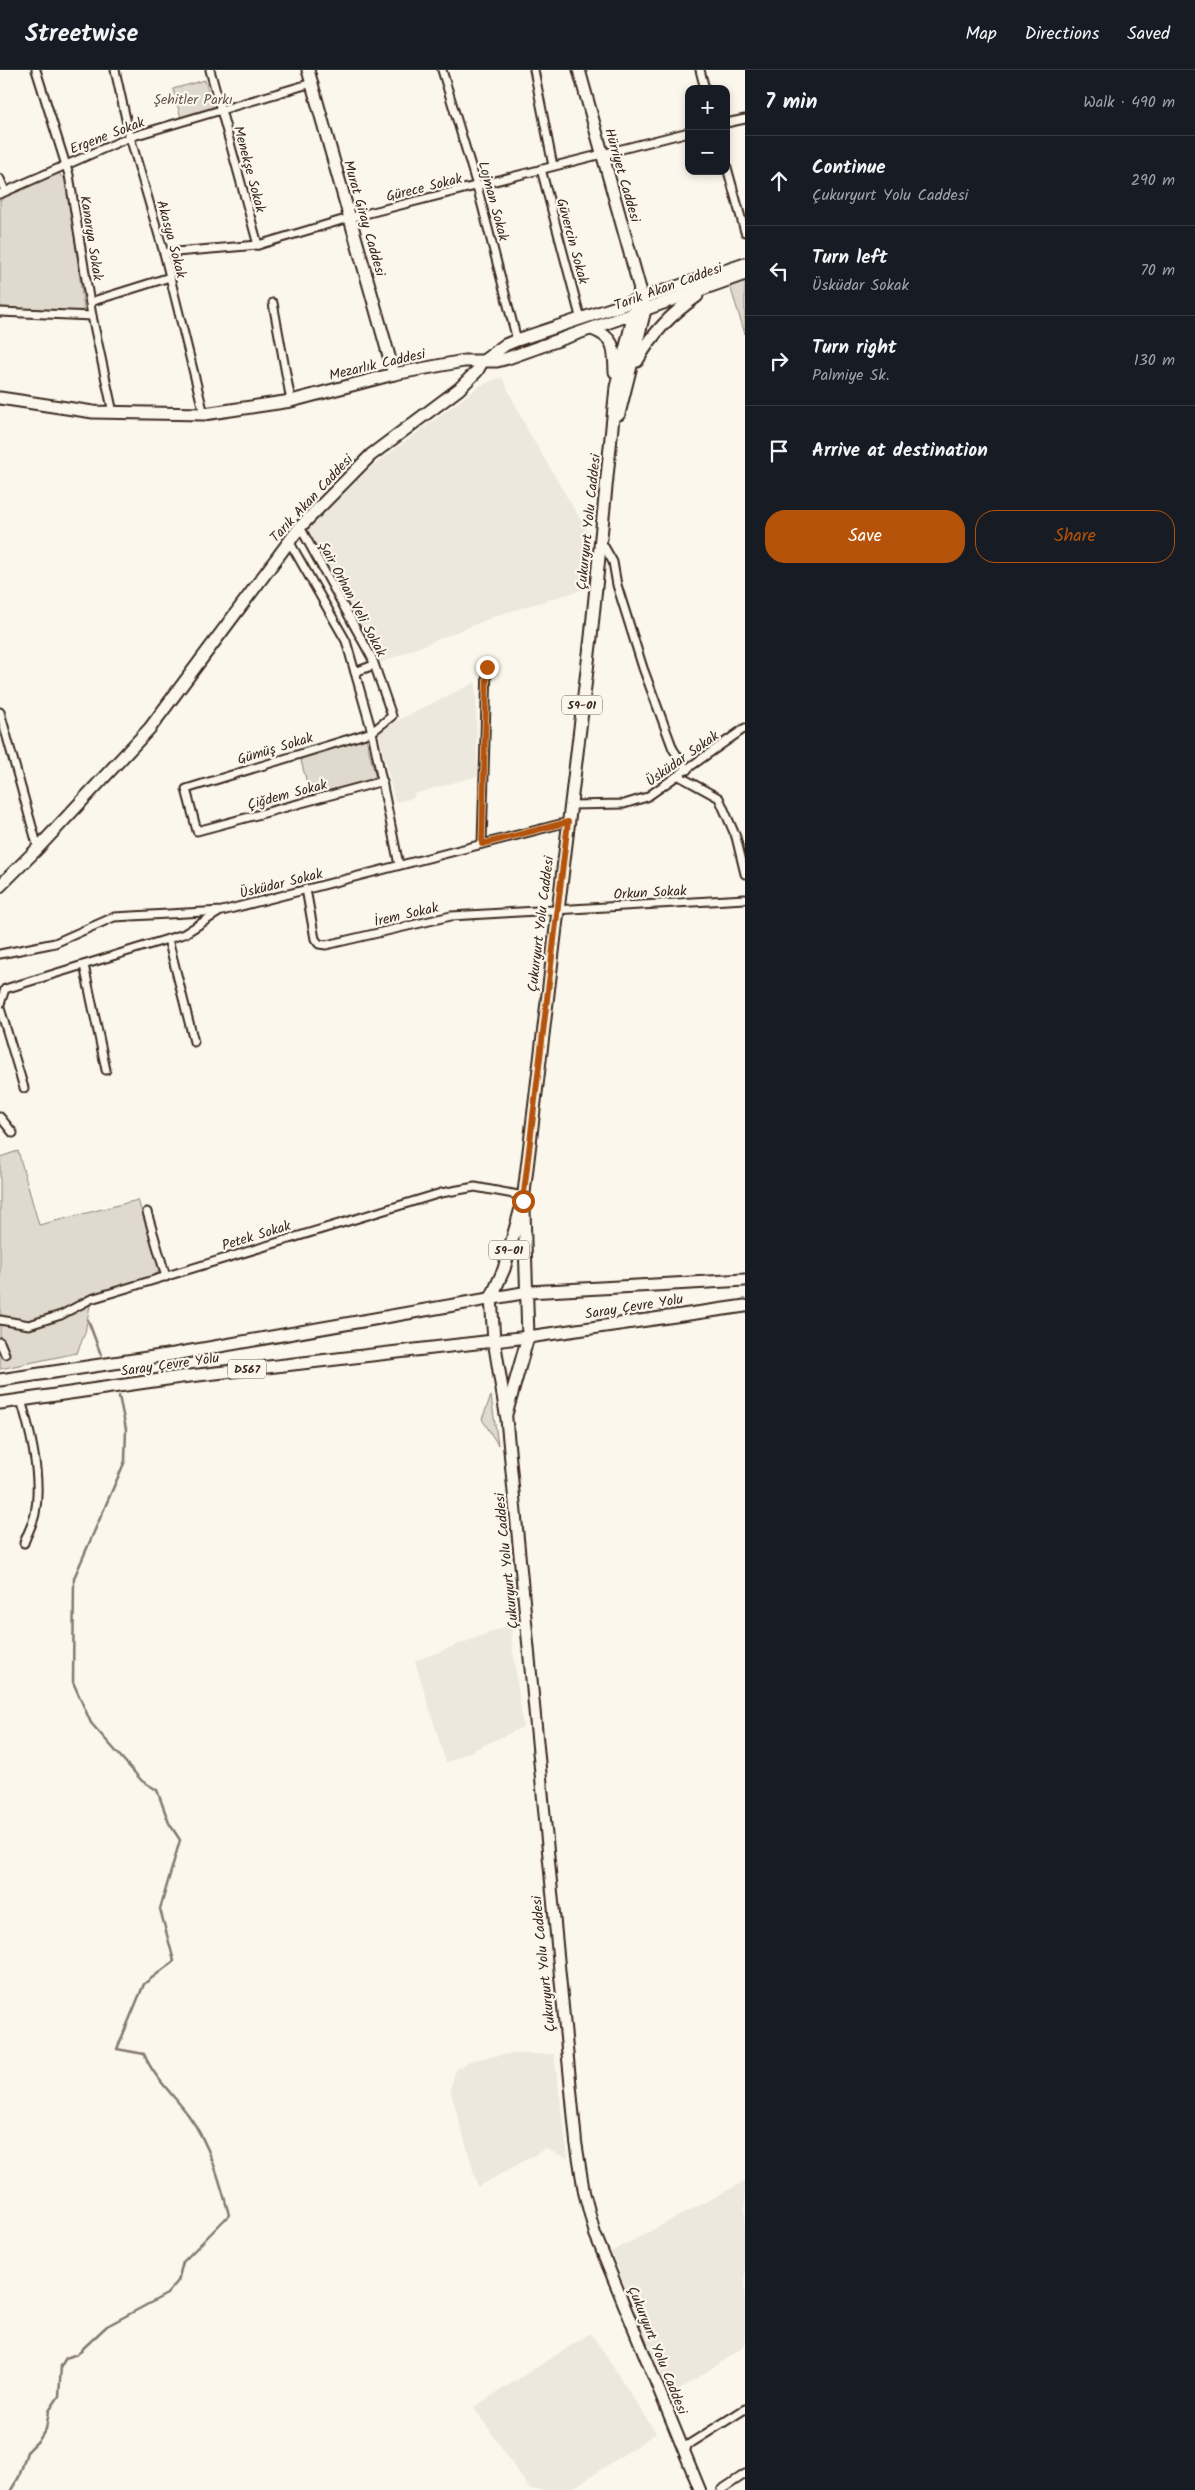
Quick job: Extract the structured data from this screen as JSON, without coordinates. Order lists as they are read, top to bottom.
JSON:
{
  "streets": {
    "main road": [
      "Hürriyet Caddesi",
      "Murat Giray Caddesi",
      "Tarık Akan Caddesi",
      "Mezarlık Caddesi",
      "Çukuryurt Yolu Caddesi",
      "59-01",
      "Saray Çevre Yolu",
      "D567"
    ],
    "street": [
      "Ergene Sokak",
      "Menekşe Sokak",
      "Gürece Sokak",
      "Lojman Sokak",
      "Kanarya Sokak",
      "Akasya Sokak",
      "Güvercin Sokak",
      "Şair Orhan Veli Sokak",
      "Gümüş Sokak",
      "Üsküdar Sokak",
      "Çiğdem Sokak",
      "Orkun Sokak",
      "İrem Sokak",
      "Petek Sokak"
    ]
  },
  "crossings": [
    ["Ergene Sokak", "Menekşe Sokak"],
    ["Ergene Sokak", "Murat Giray Caddesi"],
    ["Ergene Sokak", "Kanarya Sokak"],
    ["Ergene Sokak", "Akasya Sokak"],
    ["Menekşe Sokak", "Gürece Sokak"],
    ["Hürriyet Caddesi", "Gürece Sokak"],
    ["Hürriyet Caddesi", "Çukuryurt Yolu Caddesi"],
    ["Gürece Sokak", "Lojman Sokak"],
    ["Gürece Sokak", "Murat Giray Caddesi"],
    ["Gürece Sokak", "Akasya Sokak"],
    ["Gürece Sokak", "Güvercin Sokak"],
    ["Murat Giray Caddesi", "Mezarlık Caddesi"],
    ["Kanarya Sokak", "Mezarlık Caddesi"],
    ["Akasya Sokak", "Mezarlık Caddesi"],
    ["Tarık Akan Caddesi", "Mezarlık Caddesi"],
    ["Tarık Akan Caddesi", "Çukuryurt Yolu Caddesi"],
    ["Tarık Akan Caddesi", "Şair Orhan Veli Sokak"],
    ["Çukuryurt Yolu Caddesi", "59-01"],
    ["Çukuryurt Yolu Caddesi", "Üsküdar Sokak"],
    ["Çukuryurt Yolu Caddesi", "Orkun Sokak"],
    ["Çukuryurt Yolu Caddesi", "İrem Sokak"],
    ["Çukuryurt Yolu Caddesi", "Petek Sokak"],
    ["Şair Orhan Veli Sokak", "Gümüş Sokak"],
    ["Şair Orhan Veli Sokak", "Üsküdar Sokak"],
    ["Şair Orhan Veli Sokak", "Çiğdem Sokak"],
    ["59-01", "Petek Sokak"],
    ["59-01", "Saray Çevre Yolu"],
    ["59-01", "D567"],
    ["Gümüş Sokak", "Çiğdem Sokak"],
    ["Üsküdar Sokak", "İrem Sokak"],
    ["Orkun Sokak", "İrem Sokak"],
    ["Saray Çevre Yolu", "D567"]
  ],
  "parks": ["Şehitler Parkı"],
  "page": {
    "header": "Streetwise",
    "nav": ["Map", "Directions", "Saved"],
    "heading": ["7 min", "Walk · 490 m"],
    "map_buttons": ["+", "−"],
    "list": [
      ["Continue", "Çukuryurt Yolu Caddesi", "290 m"],
      ["Turn left", "Üsküdar Sokak", "70 m"],
      ["Turn right", "Palmiye Sk.", "130 m"],
      "Arrive at destination"
    ],
    "buttons": ["Save", "Share"]
  }
}
